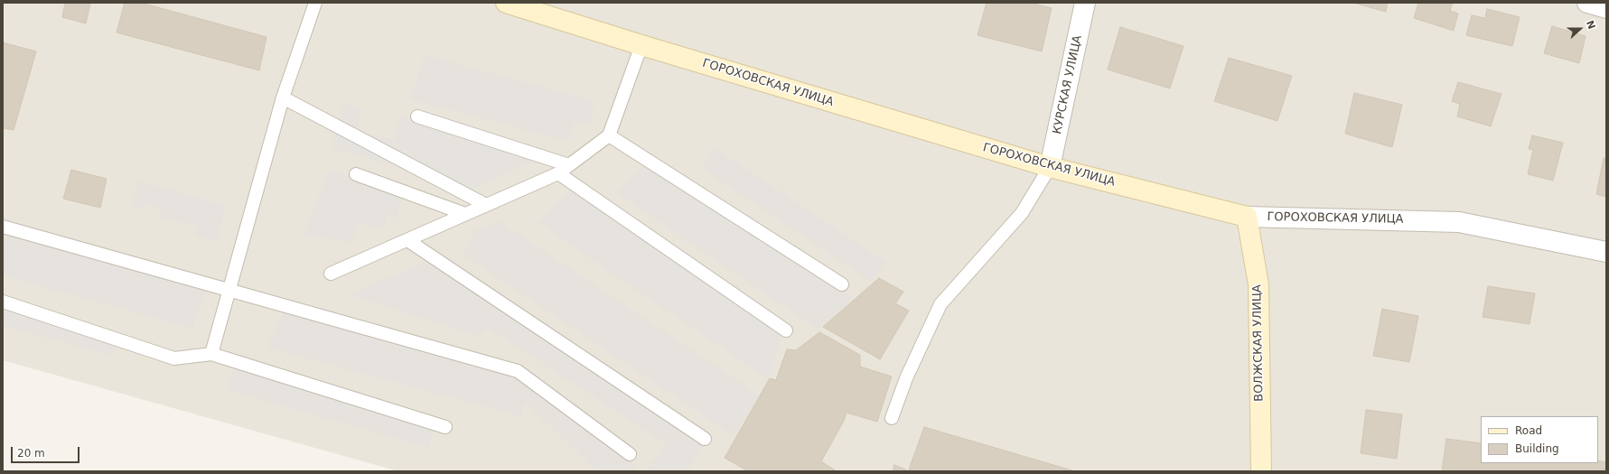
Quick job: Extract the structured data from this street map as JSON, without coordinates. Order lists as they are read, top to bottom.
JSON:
{
  "streets": {
    "street": ["ГОРОХОВСКАЯ УЛИЦА", "КУРСКАЯ УЛИЦА", "ВОЛЖСКАЯ УЛИЦА"]
  },
  "crossings": [
    ["ГОРОХОВСКАЯ УЛИЦА", "КУРСКАЯ УЛИЦА"],
    ["ГОРОХОВСКАЯ УЛИЦА", "ВОЛЖСКАЯ УЛИЦА"]
  ],
  "legend": ["Road", "Building"],
  "scale_bar": "20 m",
  "north": "right"
}
